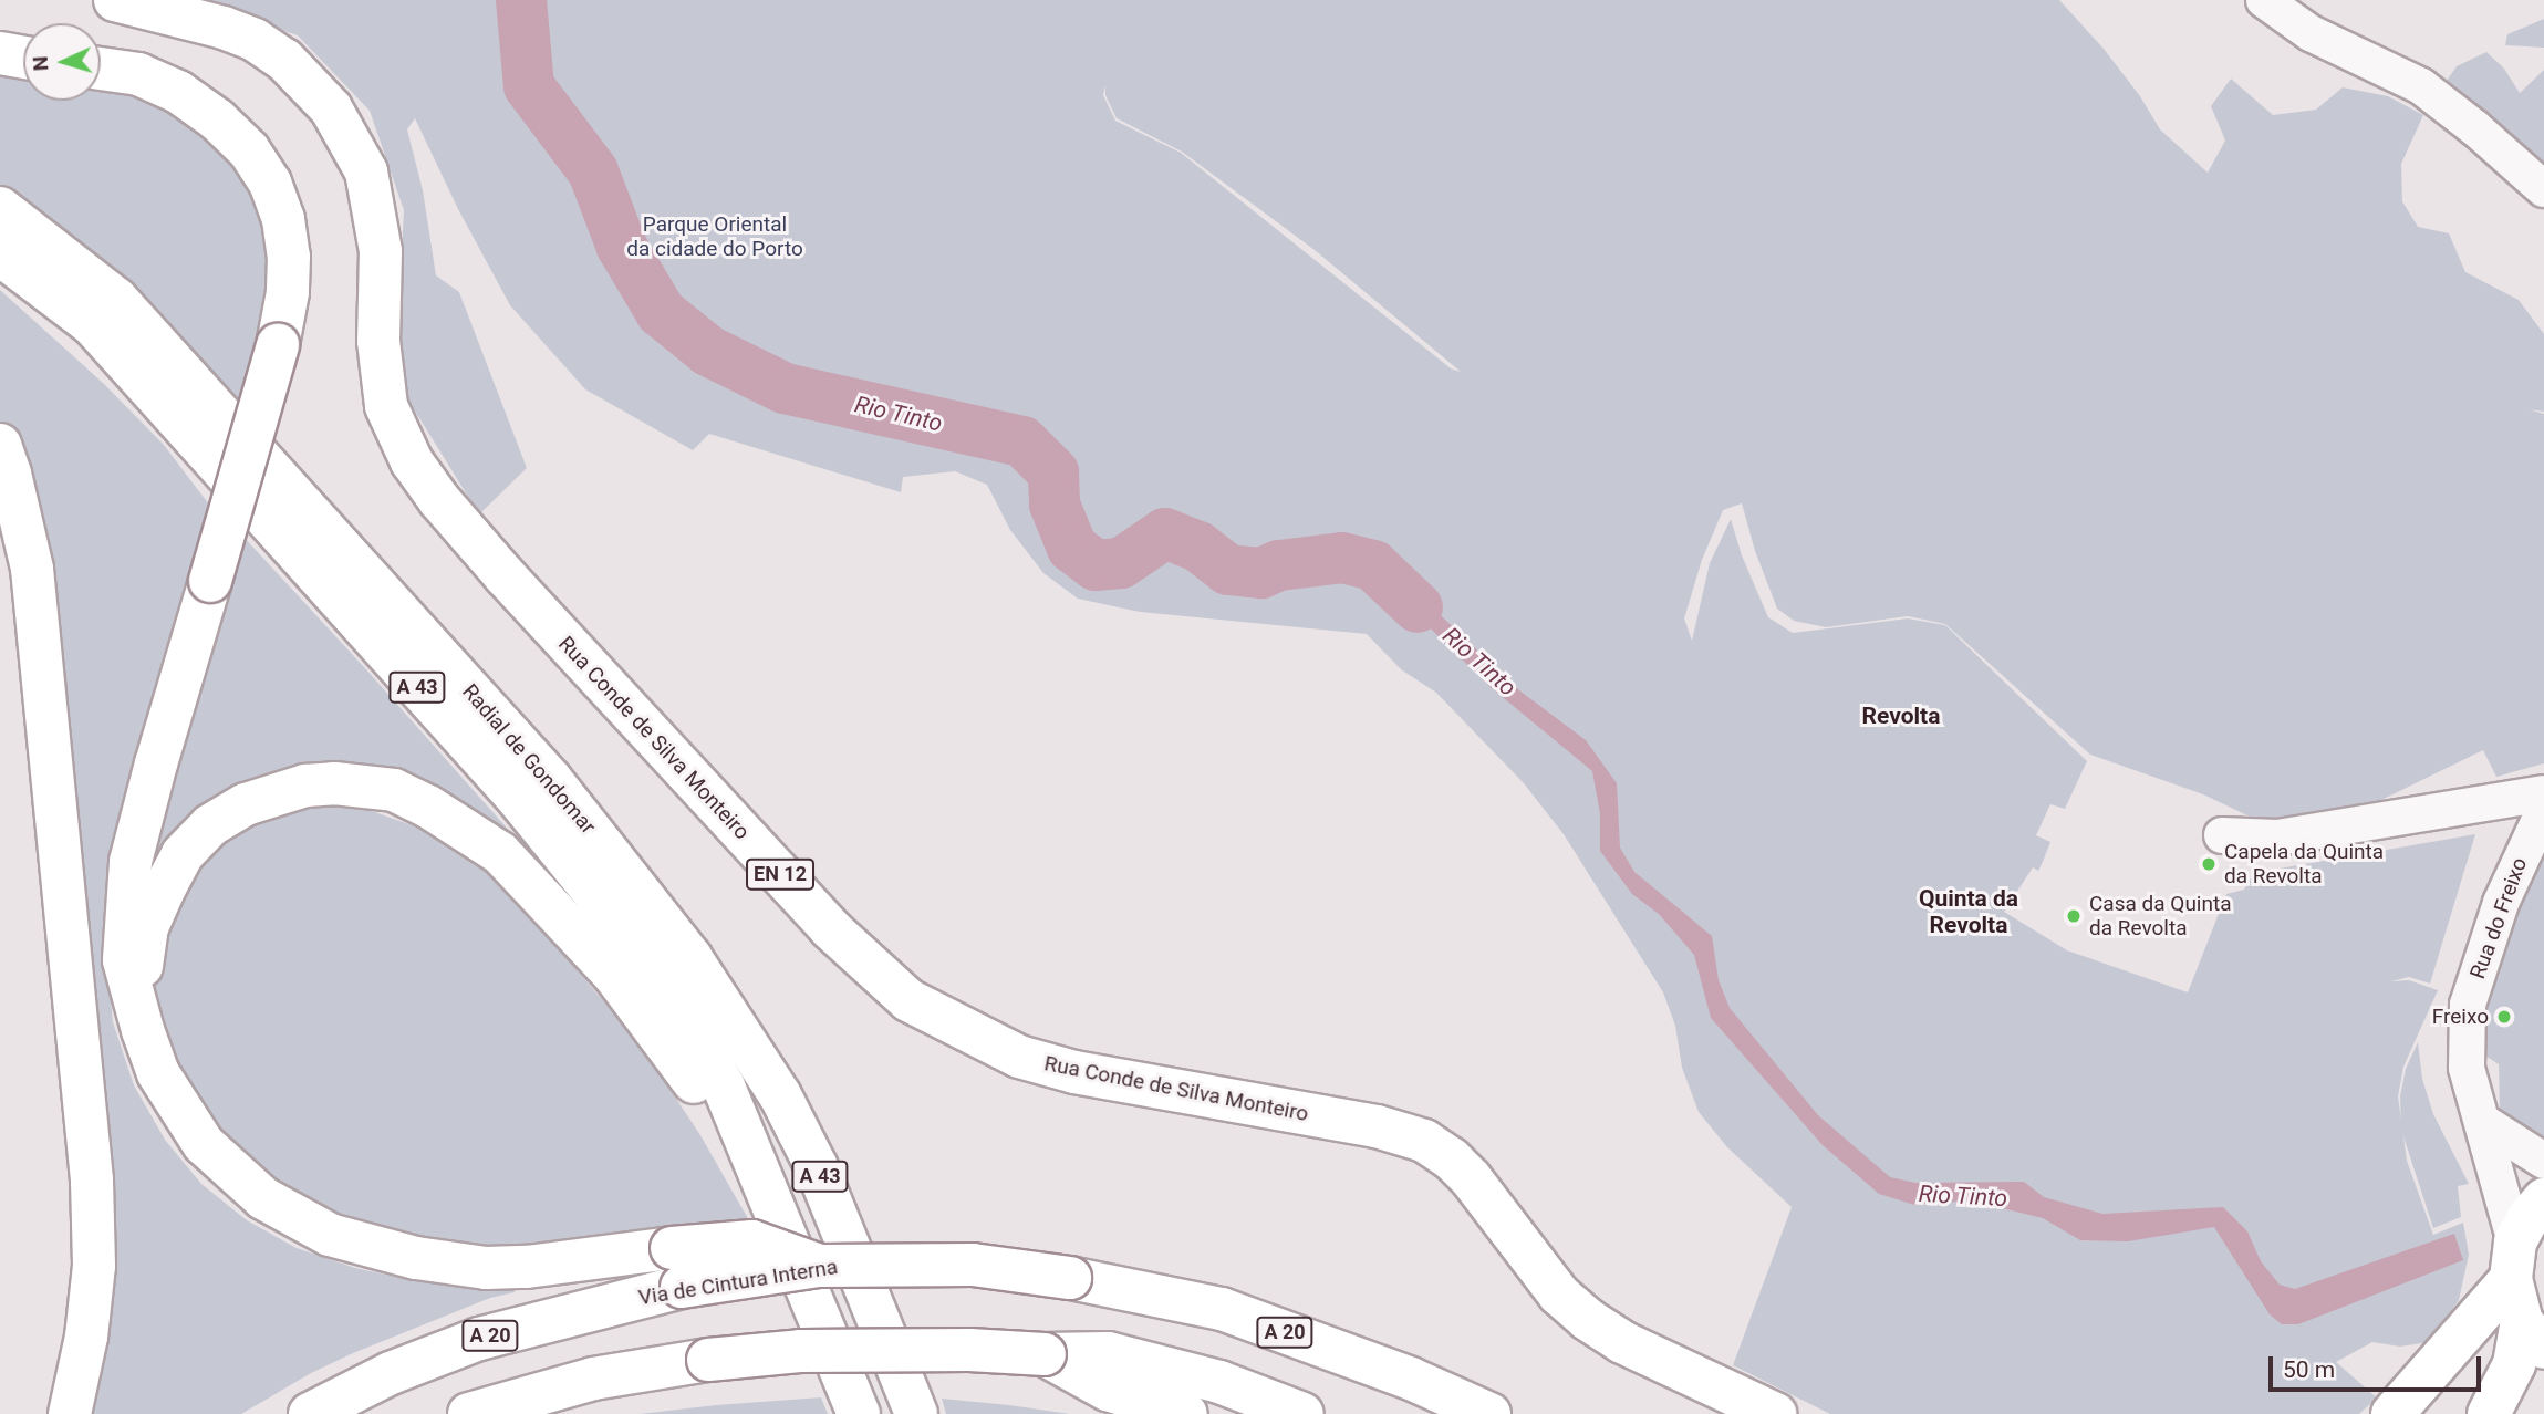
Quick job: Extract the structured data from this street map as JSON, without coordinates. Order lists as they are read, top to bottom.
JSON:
{
  "streets": {
    "main road": [
      "A 43",
      "Rua Conde de Silva Monteiro",
      "Radial de Gondomar",
      "EN 12",
      "Via de Cintura Interna",
      "A 20"
    ],
    "street": ["Rua do Freixo"]
  },
  "districts": ["Revolta", "Quinta da Revolta"],
  "water": ["Rio Tinto"],
  "parks": ["Parque Oriental da cidade do Porto"],
  "places": ["Capela da Quinta da Revolta", "Casa da Quinta da Revolta", "Freixo"],
  "scale_bar": "50 m",
  "north": "left"
}
